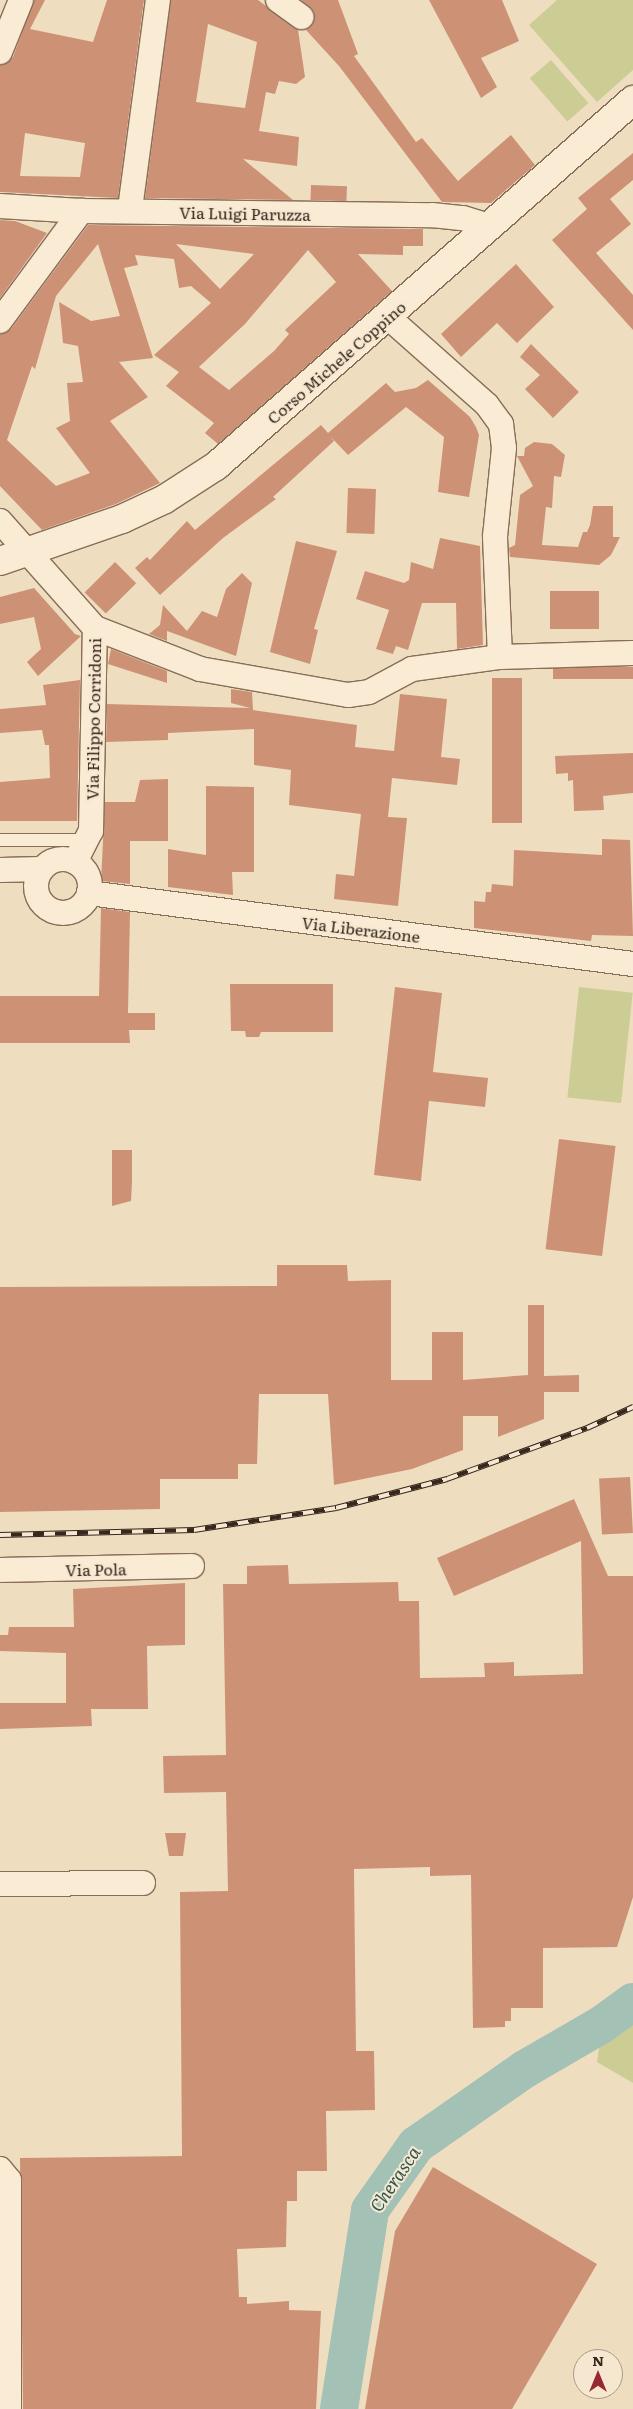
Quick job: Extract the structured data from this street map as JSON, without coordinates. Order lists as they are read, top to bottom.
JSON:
{
  "streets": {
    "main road": ["Corso Michele Coppino"],
    "street": [
      "Via Luigi Paruzza",
      "Via Filippo Corridoni",
      "Via Liberazione",
      "Via Pola"
    ]
  },
  "crossings": [
    ["Via Luigi Paruzza", "Corso Michele Coppino"],
    ["Corso Michele Coppino", "Via Filippo Corridoni"],
    ["Via Filippo Corridoni", "Via Liberazione"]
  ],
  "water": ["Cherasca"],
  "north": "top"
}
